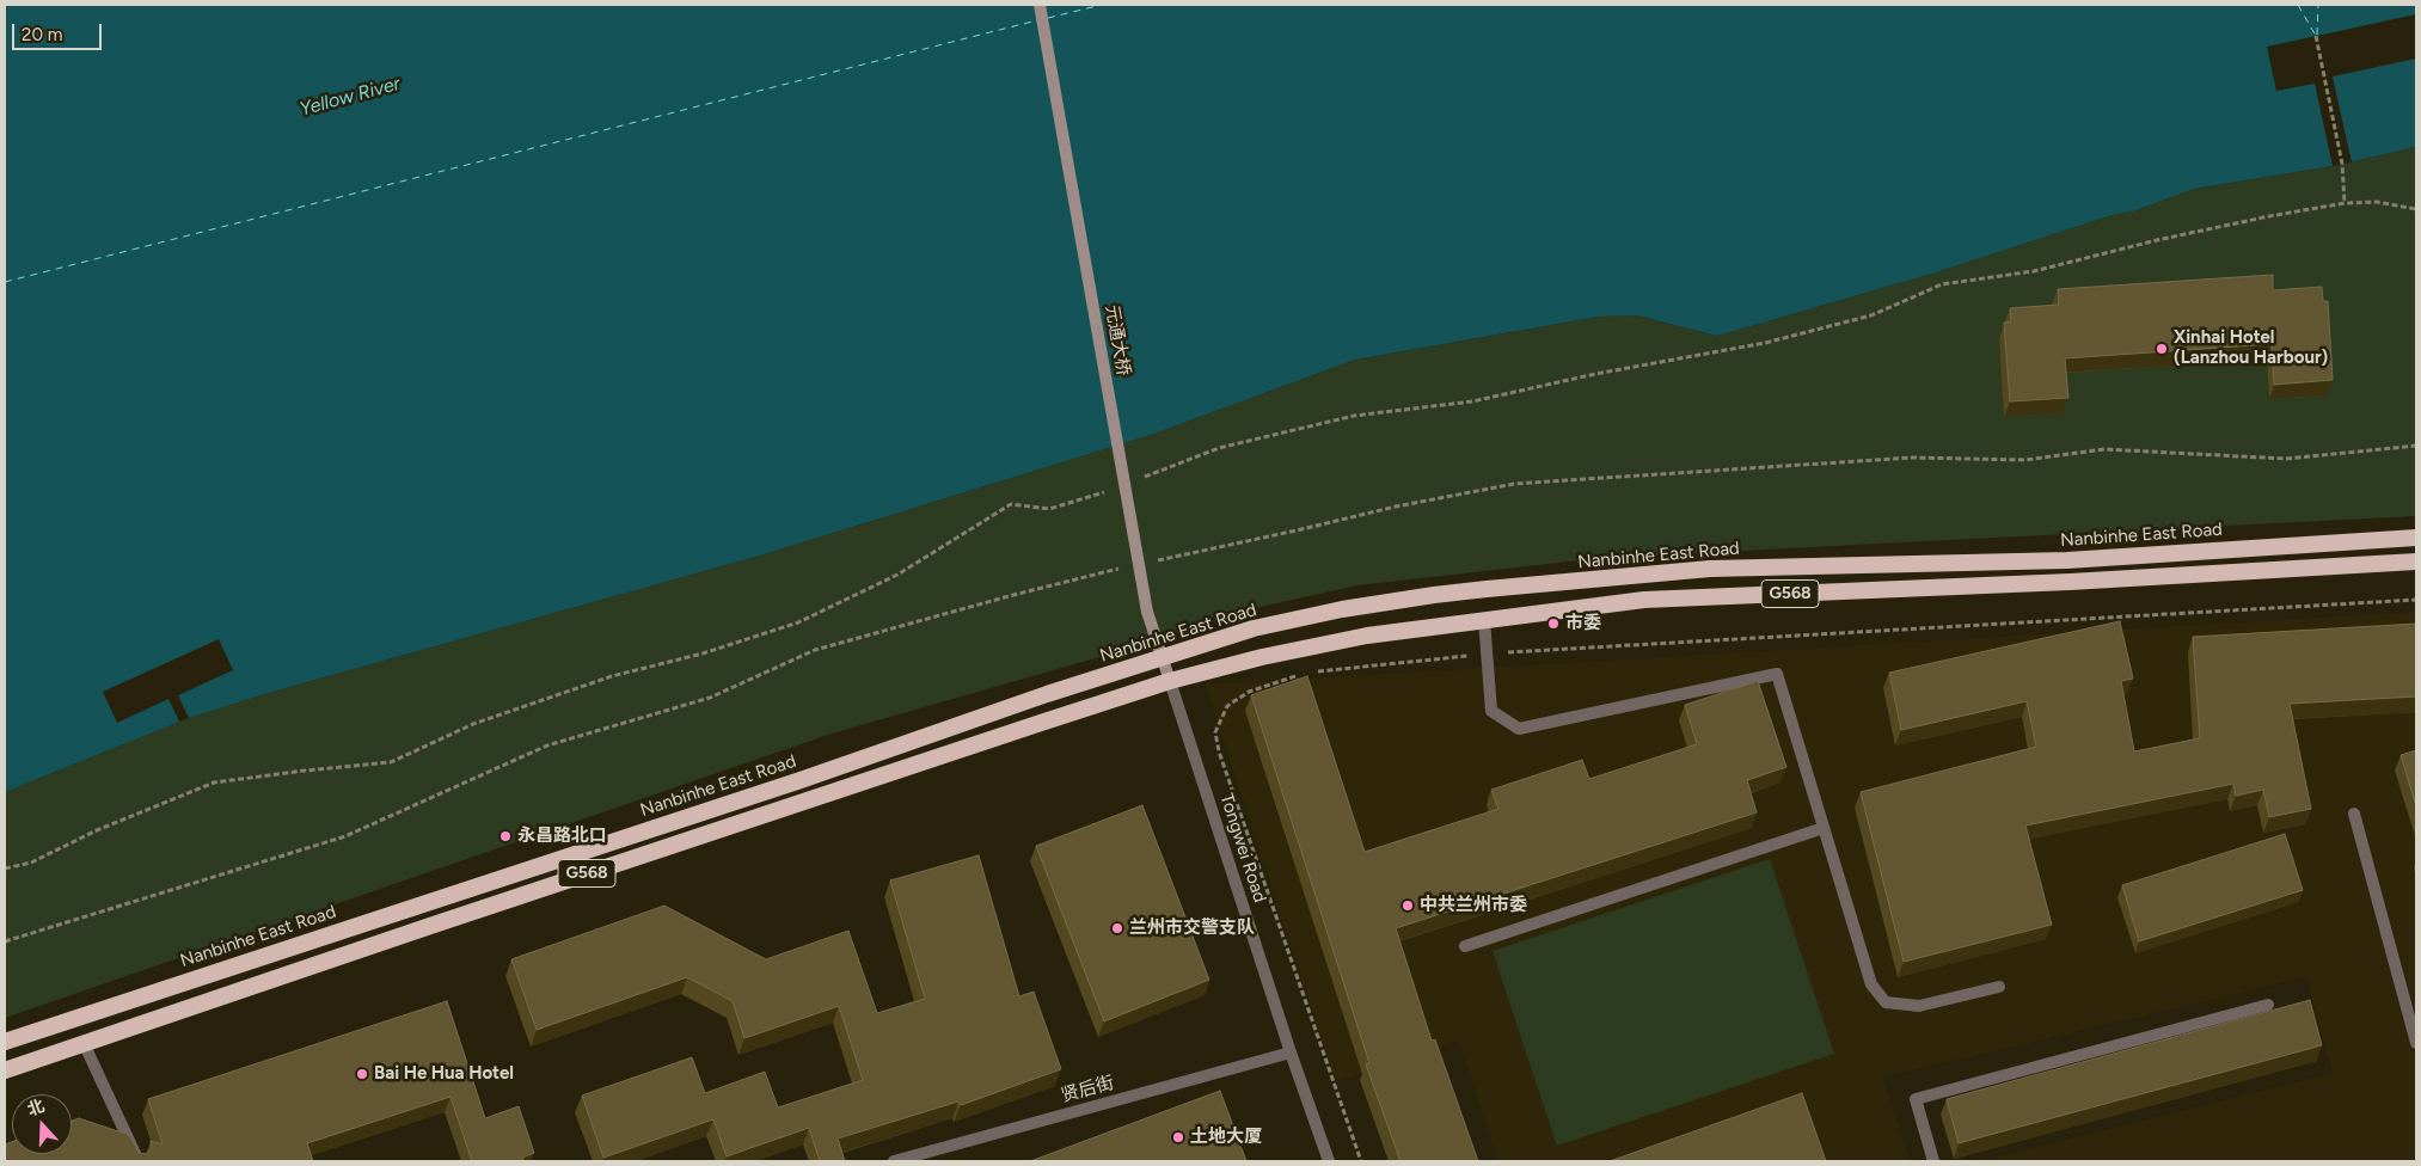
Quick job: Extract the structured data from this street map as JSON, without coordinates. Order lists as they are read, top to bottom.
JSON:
{
  "streets": {
    "highway": ["Nanbinhe East Road", "G568"],
    "main road": ["元通大桥"],
    "street": ["Tongwei Road", "贤后街"]
  },
  "crossings": [
    ["元通大桥", "Nanbinhe East Road"],
    ["元通大桥", "G568"],
    ["元通大桥", "Tongwei Road"],
    ["G568", "Tongwei Road"],
    ["Tongwei Road", "贤后街"]
  ],
  "water": ["Yellow River"],
  "places": [
    "Xinhai Hotel (Lanzhou Harbour)",
    "市委",
    "永昌路北口",
    "中共兰州市委",
    "兰州市交警支队",
    "Bai He Hua Hotel",
    "土地大厦"
  ],
  "scale_bar": "20 m",
  "north": "top"
}
